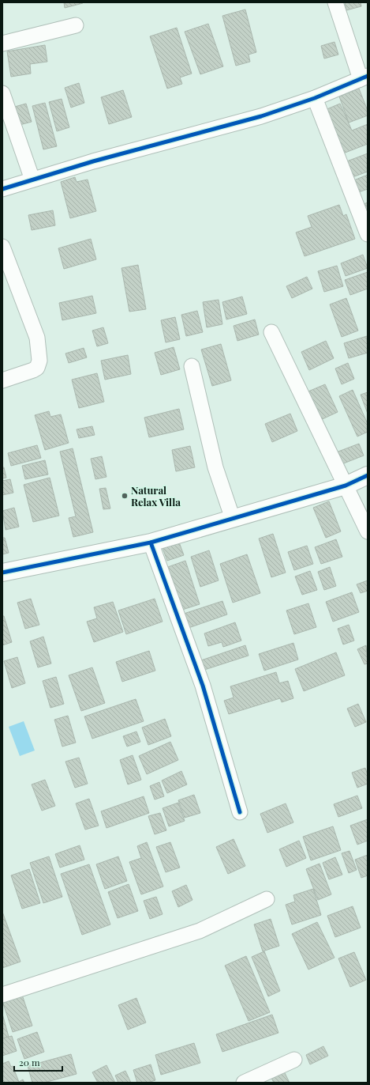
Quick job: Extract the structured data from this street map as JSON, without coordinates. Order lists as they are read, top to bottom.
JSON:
{
  "places": ["Natural Relax Villa"],
  "scale_bar": "20 m"
}
